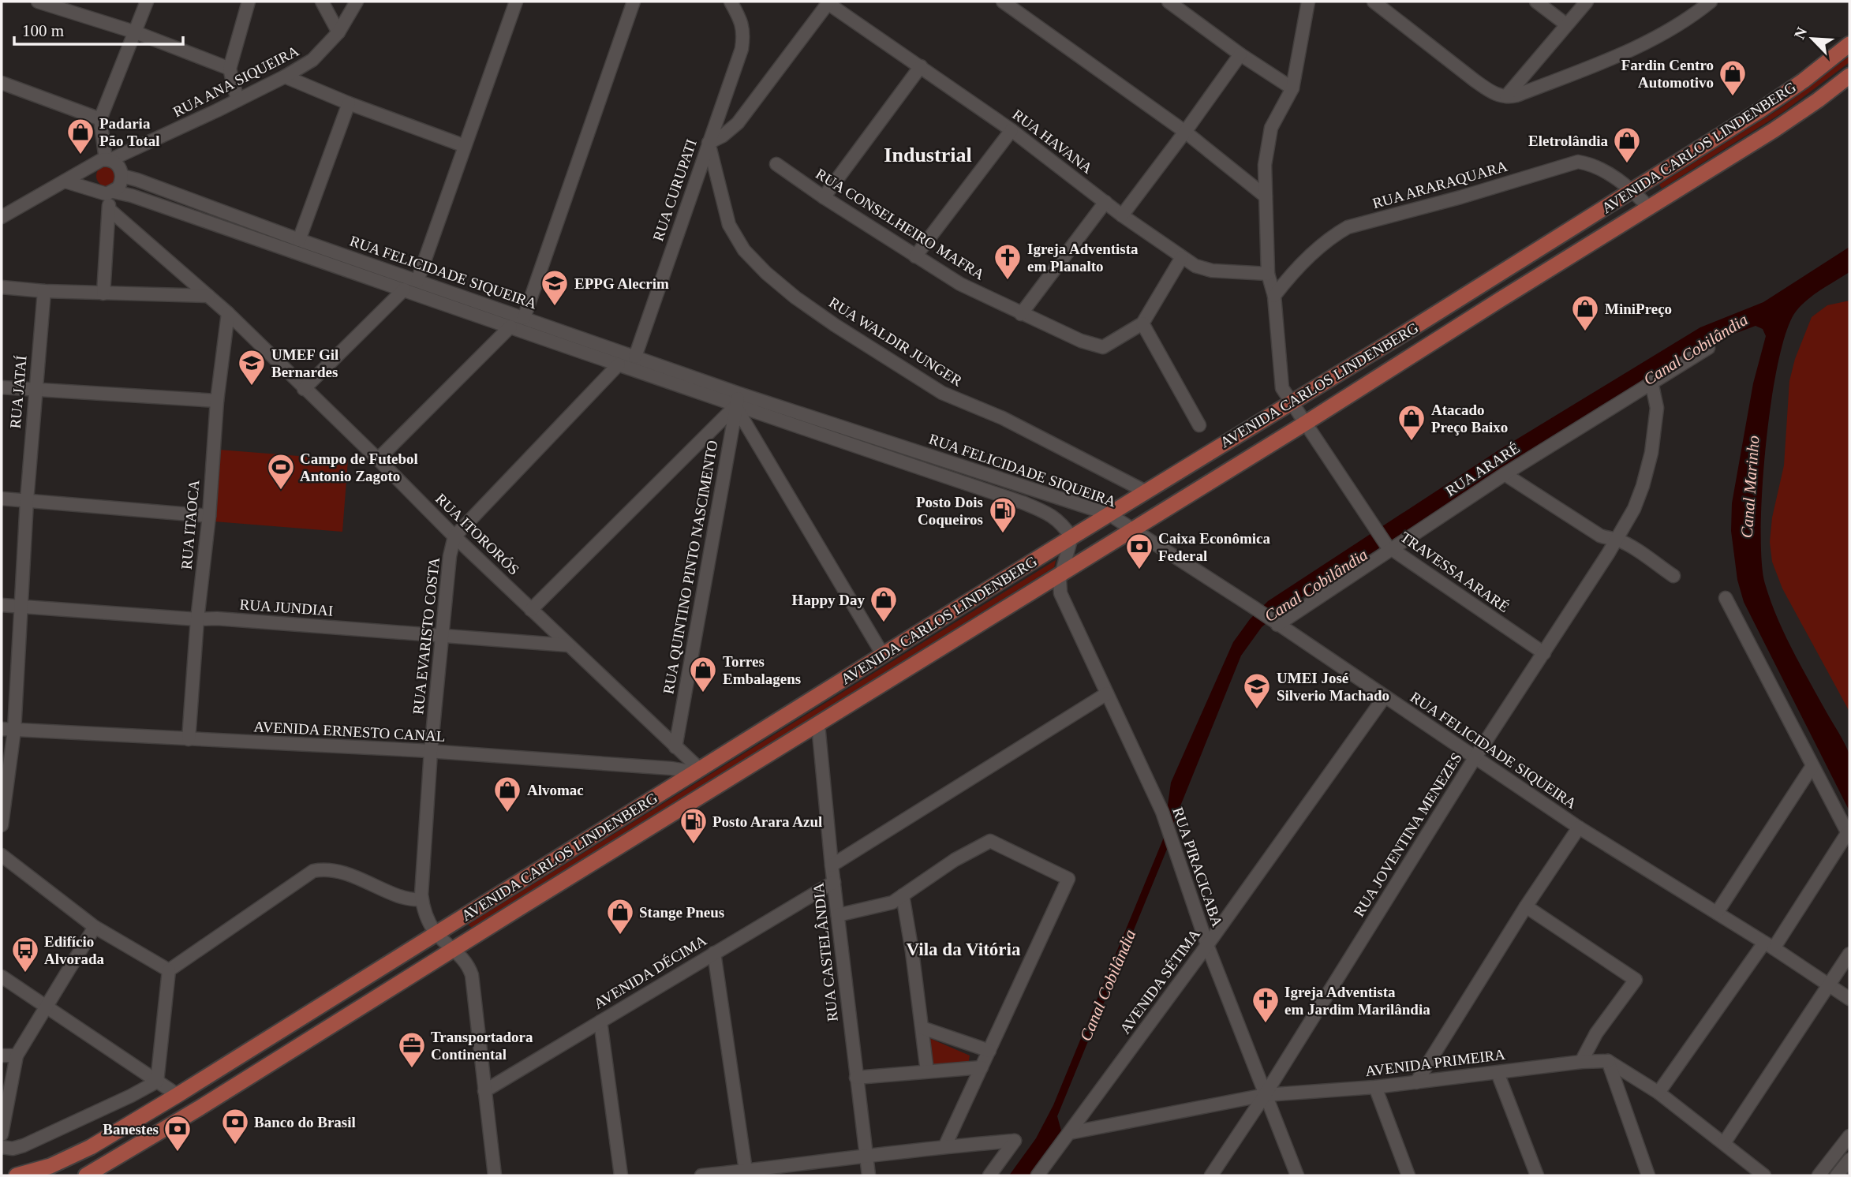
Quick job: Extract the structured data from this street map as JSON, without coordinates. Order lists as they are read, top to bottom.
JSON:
{
  "streets": {
    "main road": ["AVENIDA CARLOS LINDENBERG"],
    "street": [
      "RUA ANA SIQUEIRA",
      "RUA HAVANA",
      "RUA ARARAQUARA",
      "RUA CURUPATI",
      "RUA CONSELHEIRO MAFRA",
      "RUA FELICIDADE SIQUEIRA",
      "RUA WALDIR JUNGER",
      "RUA JATAÍ",
      "RUA ARARÉ",
      "RUA ITAOCA",
      "RUA ITORORÓS",
      "RUA QUINTINO PINTO NASCIMENTO",
      "TRAVESSA ARARÉ",
      "RUA JUNDIAI",
      "RUA EVARISTO COSTA",
      "AVENIDA ERNESTO CANAL",
      "RUA JOVENTINA MENEZES",
      "RUA PIRACICABA",
      "RUA CASTELÂNDIA",
      "AVENIDA DÉCIMA",
      "AVENIDA SÉTIMA",
      "AVENIDA PRIMEIRA"
    ]
  },
  "crossings": [
    ["RUA ANA SIQUEIRA", "RUA FELICIDADE SIQUEIRA"],
    ["RUA HAVANA", "TRAVESSA ARARÉ"],
    ["AVENIDA CARLOS LINDENBERG", "RUA ARARAQUARA"],
    ["AVENIDA CARLOS LINDENBERG", "RUA FELICIDADE SIQUEIRA"],
    ["AVENIDA CARLOS LINDENBERG", "RUA WALDIR JUNGER"],
    ["AVENIDA CARLOS LINDENBERG", "RUA ITORORÓS"],
    ["AVENIDA CARLOS LINDENBERG", "TRAVESSA ARARÉ"],
    ["AVENIDA CARLOS LINDENBERG", "RUA EVARISTO COSTA"],
    ["AVENIDA CARLOS LINDENBERG", "AVENIDA ERNESTO CANAL"],
    ["AVENIDA CARLOS LINDENBERG", "RUA PIRACICABA"],
    ["AVENIDA CARLOS LINDENBERG", "RUA CASTELÂNDIA"],
    ["RUA ARARAQUARA", "TRAVESSA ARARÉ"],
    ["RUA CURUPATI", "RUA FELICIDADE SIQUEIRA"],
    ["RUA CURUPATI", "RUA WALDIR JUNGER"],
    ["RUA FELICIDADE SIQUEIRA", "RUA ARARÉ"],
    ["RUA FELICIDADE SIQUEIRA", "RUA QUINTINO PINTO NASCIMENTO"],
    ["RUA FELICIDADE SIQUEIRA", "RUA JOVENTINA MENEZES"],
    ["RUA FELICIDADE SIQUEIRA", "AVENIDA SÉTIMA"],
    ["RUA JATAÍ", "RUA JUNDIAI"],
    ["RUA JATAÍ", "AVENIDA ERNESTO CANAL"],
    ["RUA ARARÉ", "TRAVESSA ARARÉ"],
    ["RUA ARARÉ", "RUA JOVENTINA MENEZES"],
    ["RUA ITAOCA", "RUA ITORORÓS"],
    ["RUA ITAOCA", "RUA JUNDIAI"],
    ["RUA ITAOCA", "AVENIDA ERNESTO CANAL"],
    ["RUA ITORORÓS", "RUA QUINTINO PINTO NASCIMENTO"],
    ["RUA ITORORÓS", "RUA JUNDIAI"],
    ["RUA ITORORÓS", "RUA EVARISTO COSTA"],
    ["RUA ITORORÓS", "AVENIDA ERNESTO CANAL"],
    ["TRAVESSA ARARÉ", "RUA JOVENTINA MENEZES"],
    ["RUA JUNDIAI", "RUA EVARISTO COSTA"],
    ["RUA EVARISTO COSTA", "AVENIDA ERNESTO CANAL"],
    ["RUA JOVENTINA MENEZES", "RUA PIRACICABA"],
    ["RUA JOVENTINA MENEZES", "AVENIDA PRIMEIRA"],
    ["RUA PIRACICABA", "AVENIDA SÉTIMA"],
    ["RUA PIRACICABA", "AVENIDA PRIMEIRA"],
    ["RUA CASTELÂNDIA", "AVENIDA DÉCIMA"],
    ["AVENIDA SÉTIMA", "AVENIDA PRIMEIRA"]
  ],
  "districts": ["Industrial", "Vila da Vitória"],
  "water": ["Canal Cobilândia", "Canal Marinho"],
  "places": {
    "shop": [
      "Fardin Centro Automotivo",
      "Padaria Pão Total",
      "Eletrolândia",
      "MiniPreço",
      "Atacado Preço Baixo",
      "Happy Day",
      "Torres Embalagens",
      "Alvomac",
      "Stange Pneus"
    ],
    "church": ["Igreja Adventista em Planalto", "Igreja Adventista em Jardim Marilândia"],
    "school or university": ["EPPG Alecrim", "UMEF Gil Bernardes", "UMEI José Silverio Machado"],
    "sports": ["Campo de Futebol Antonio Zagoto"],
    "fuel station": ["Posto Dois Coqueiros", "Posto Arara Azul"],
    "bank": ["Caixa Econômica Federal", "Banco do Brasil", "Banestes"],
    "bus stop": ["Edifício Alvorada"],
    "office": ["Transportadora Continental"]
  },
  "scale_bar": "100 m",
  "north": "top left"
}
